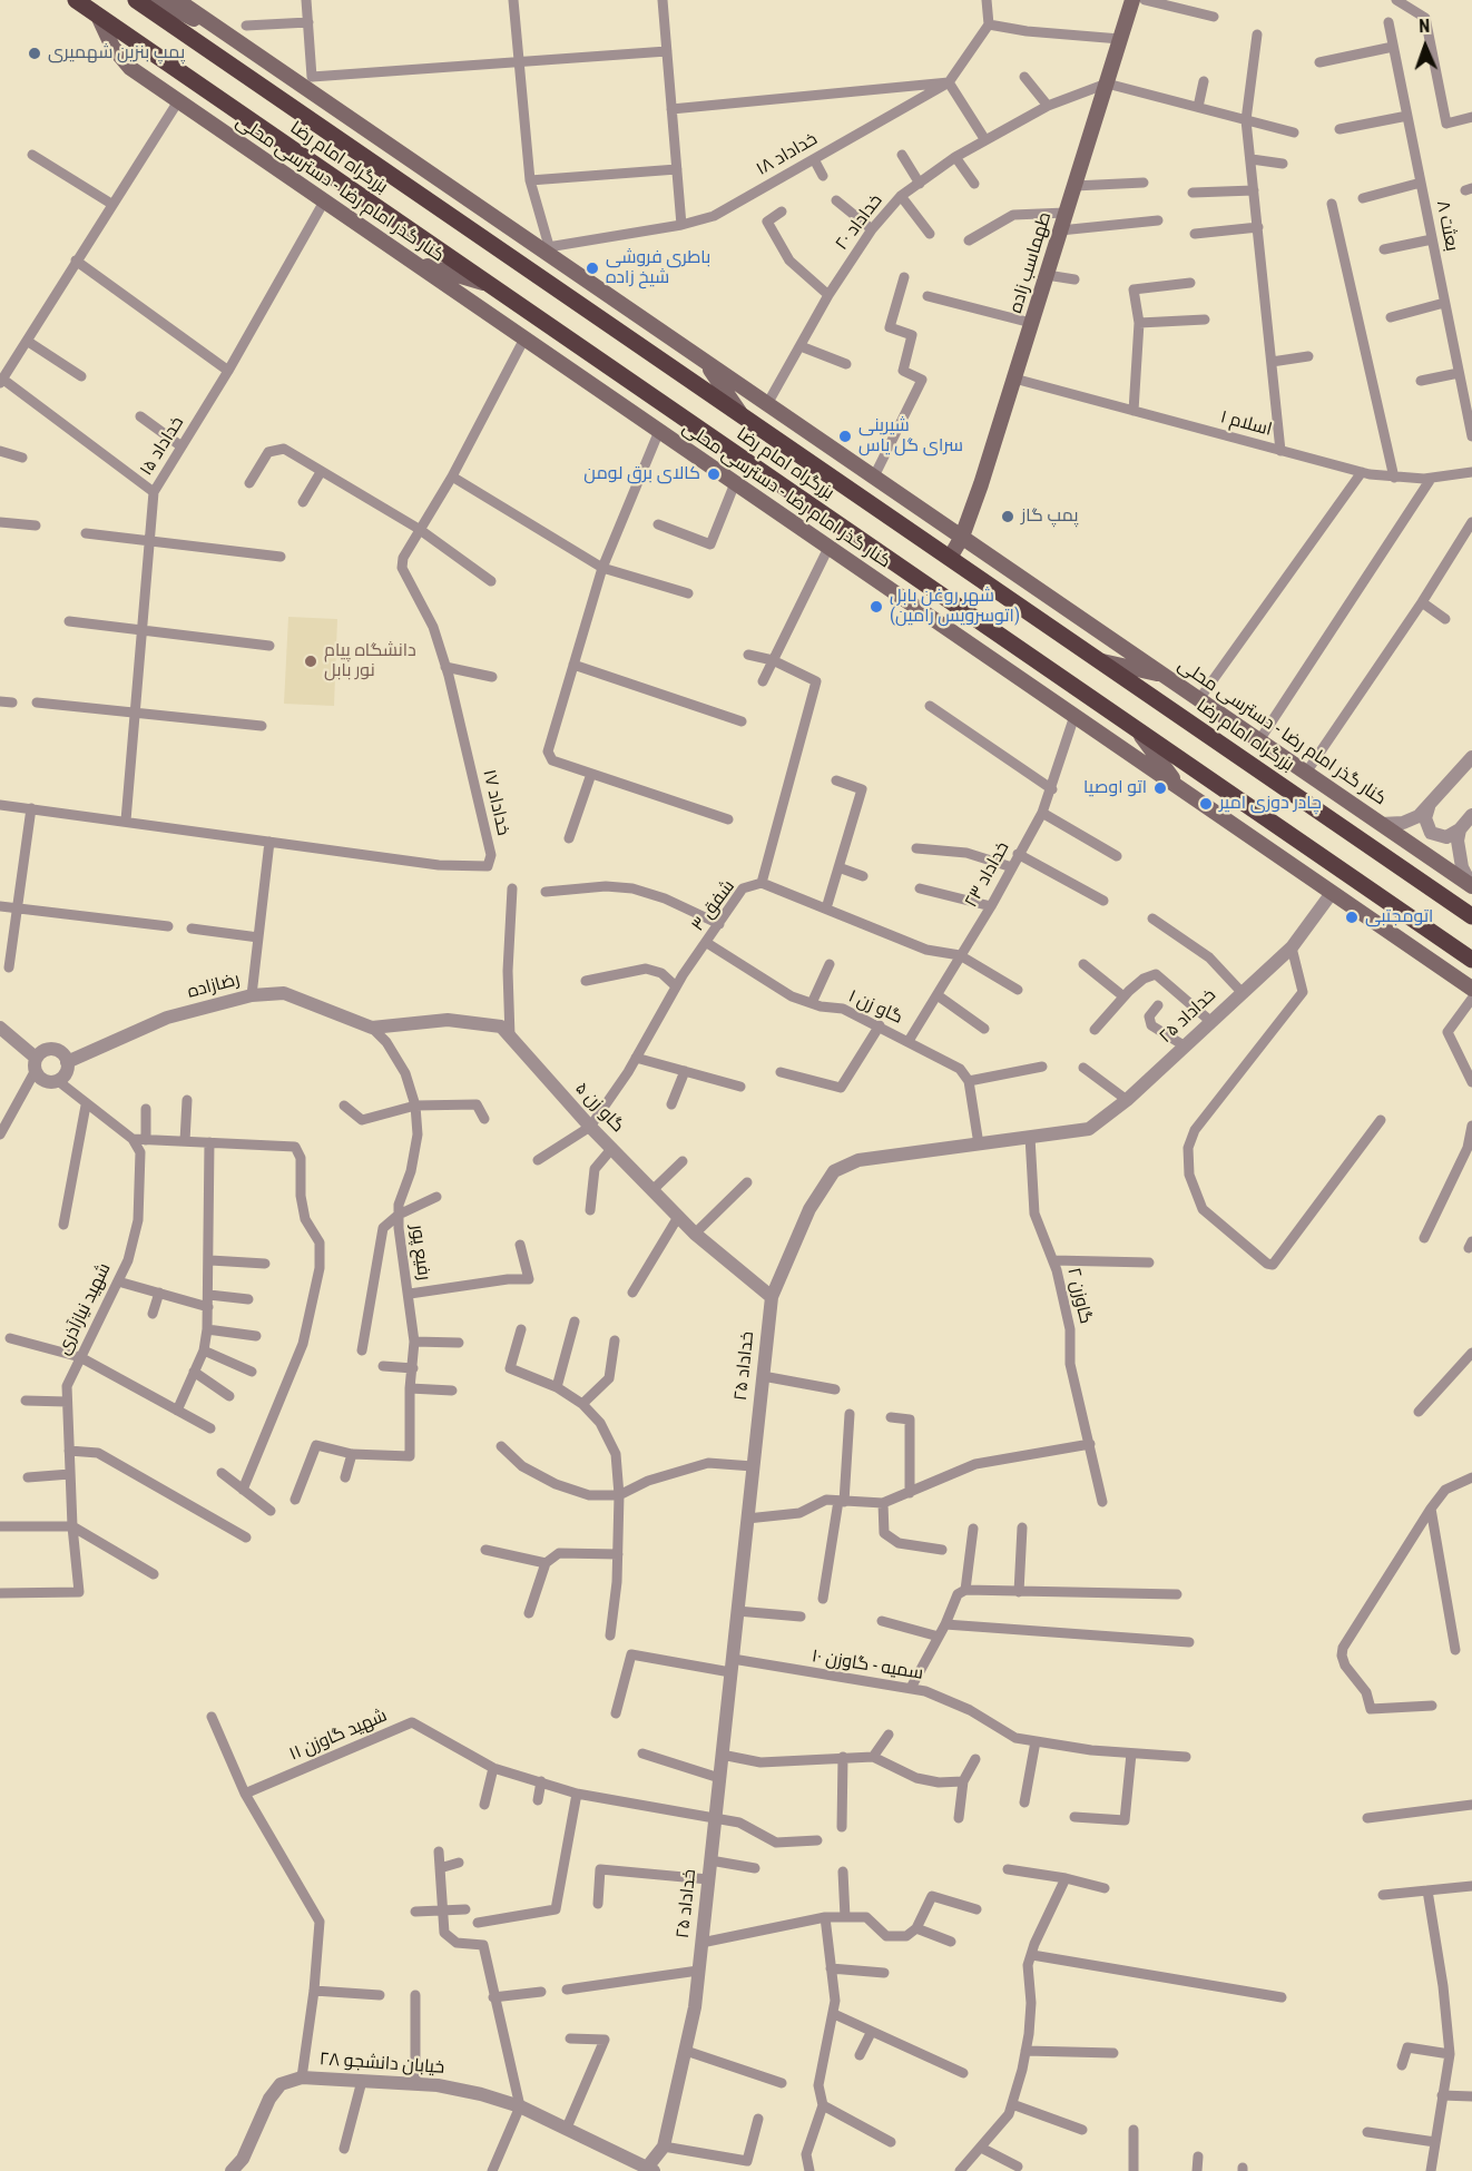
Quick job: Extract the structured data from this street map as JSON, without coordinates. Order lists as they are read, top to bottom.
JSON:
{
  "streets": {
    "highway": ["بزرگراه امام رضا"],
    "main road": ["کنار گذر امام رضا - دسترسی محلی", "طهماسب زاده"],
    "street": [
      "خداداد ۱۸",
      "خداداد ۲۰",
      "بعثت ۸",
      "اسلام ۱",
      "خداداد ۱۵",
      "خداداد ۱۷",
      "خداداد ۲۳",
      "شفق ۳",
      "رضازاده",
      "گاو زن ۱",
      "خداداد ۲۵",
      "گاو زن ۵",
      "رفیع پور",
      "گاوزن ۲",
      "شهید نیازآذری",
      "سمیه - گاوزن ۱۰",
      "شهید گاوزن ۱۱",
      "خیابان دانشجو ۲۸"
    ]
  },
  "crossings": [
    ["خداداد ۱۸", "کنار گذر امام رضا - دسترسی محلی"],
    ["بزرگراه امام رضا", "کنار گذر امام رضا - دسترسی محلی"],
    ["بزرگراه امام رضا", "طهماسب زاده"],
    ["کنار گذر امام رضا - دسترسی محلی", "خداداد ۲۰"],
    ["کنار گذر امام رضا - دسترسی محلی", "طهماسب زاده"],
    ["کنار گذر امام رضا - دسترسی محلی", "خداداد ۱۵"],
    ["کنار گذر امام رضا - دسترسی محلی", "خداداد ۱۷"],
    ["کنار گذر امام رضا - دسترسی محلی", "خداداد ۲۳"],
    ["کنار گذر امام رضا - دسترسی محلی", "خداداد ۲۵"],
    ["خداداد ۲۰", "طهماسب زاده"],
    ["طهماسب زاده", "اسلام ۱"],
    ["خداداد ۱۵", "خداداد ۱۷"],
    ["خداداد ۲۳", "گاو زن ۱"],
    ["شفق ۳", "گاو زن ۱"],
    ["شفق ۳", "گاو زن ۵"],
    ["رضازاده", "گاو زن ۵"],
    ["رضازاده", "رفیع پور"],
    ["خداداد ۲۵", "گاو زن ۵"],
    ["خداداد ۲۵", "گاوزن ۲"],
    ["خداداد ۲۵", "سمیه - گاوزن ۱۰"],
    ["خداداد ۲۵", "شهید گاوزن ۱۱"],
    ["خداداد ۲۵", "خیابان دانشجو ۲۸"],
    ["گاو زن ۵", "رفیع پور"]
  ],
  "places": [
    "پمپ بنزین شهمیری",
    "باطری فروشی شیخ زاده",
    "شیرینی سرای گل یاس",
    "کالای برق لومن",
    "پمپ گاز",
    "شهر روغن بابل (اتوسرویس رامین)",
    "دانشگاه پیام نور بابل",
    "اتو اوصیا",
    "چادر دوزی امیر",
    "اتومجتبی"
  ],
  "north": "top"
}
